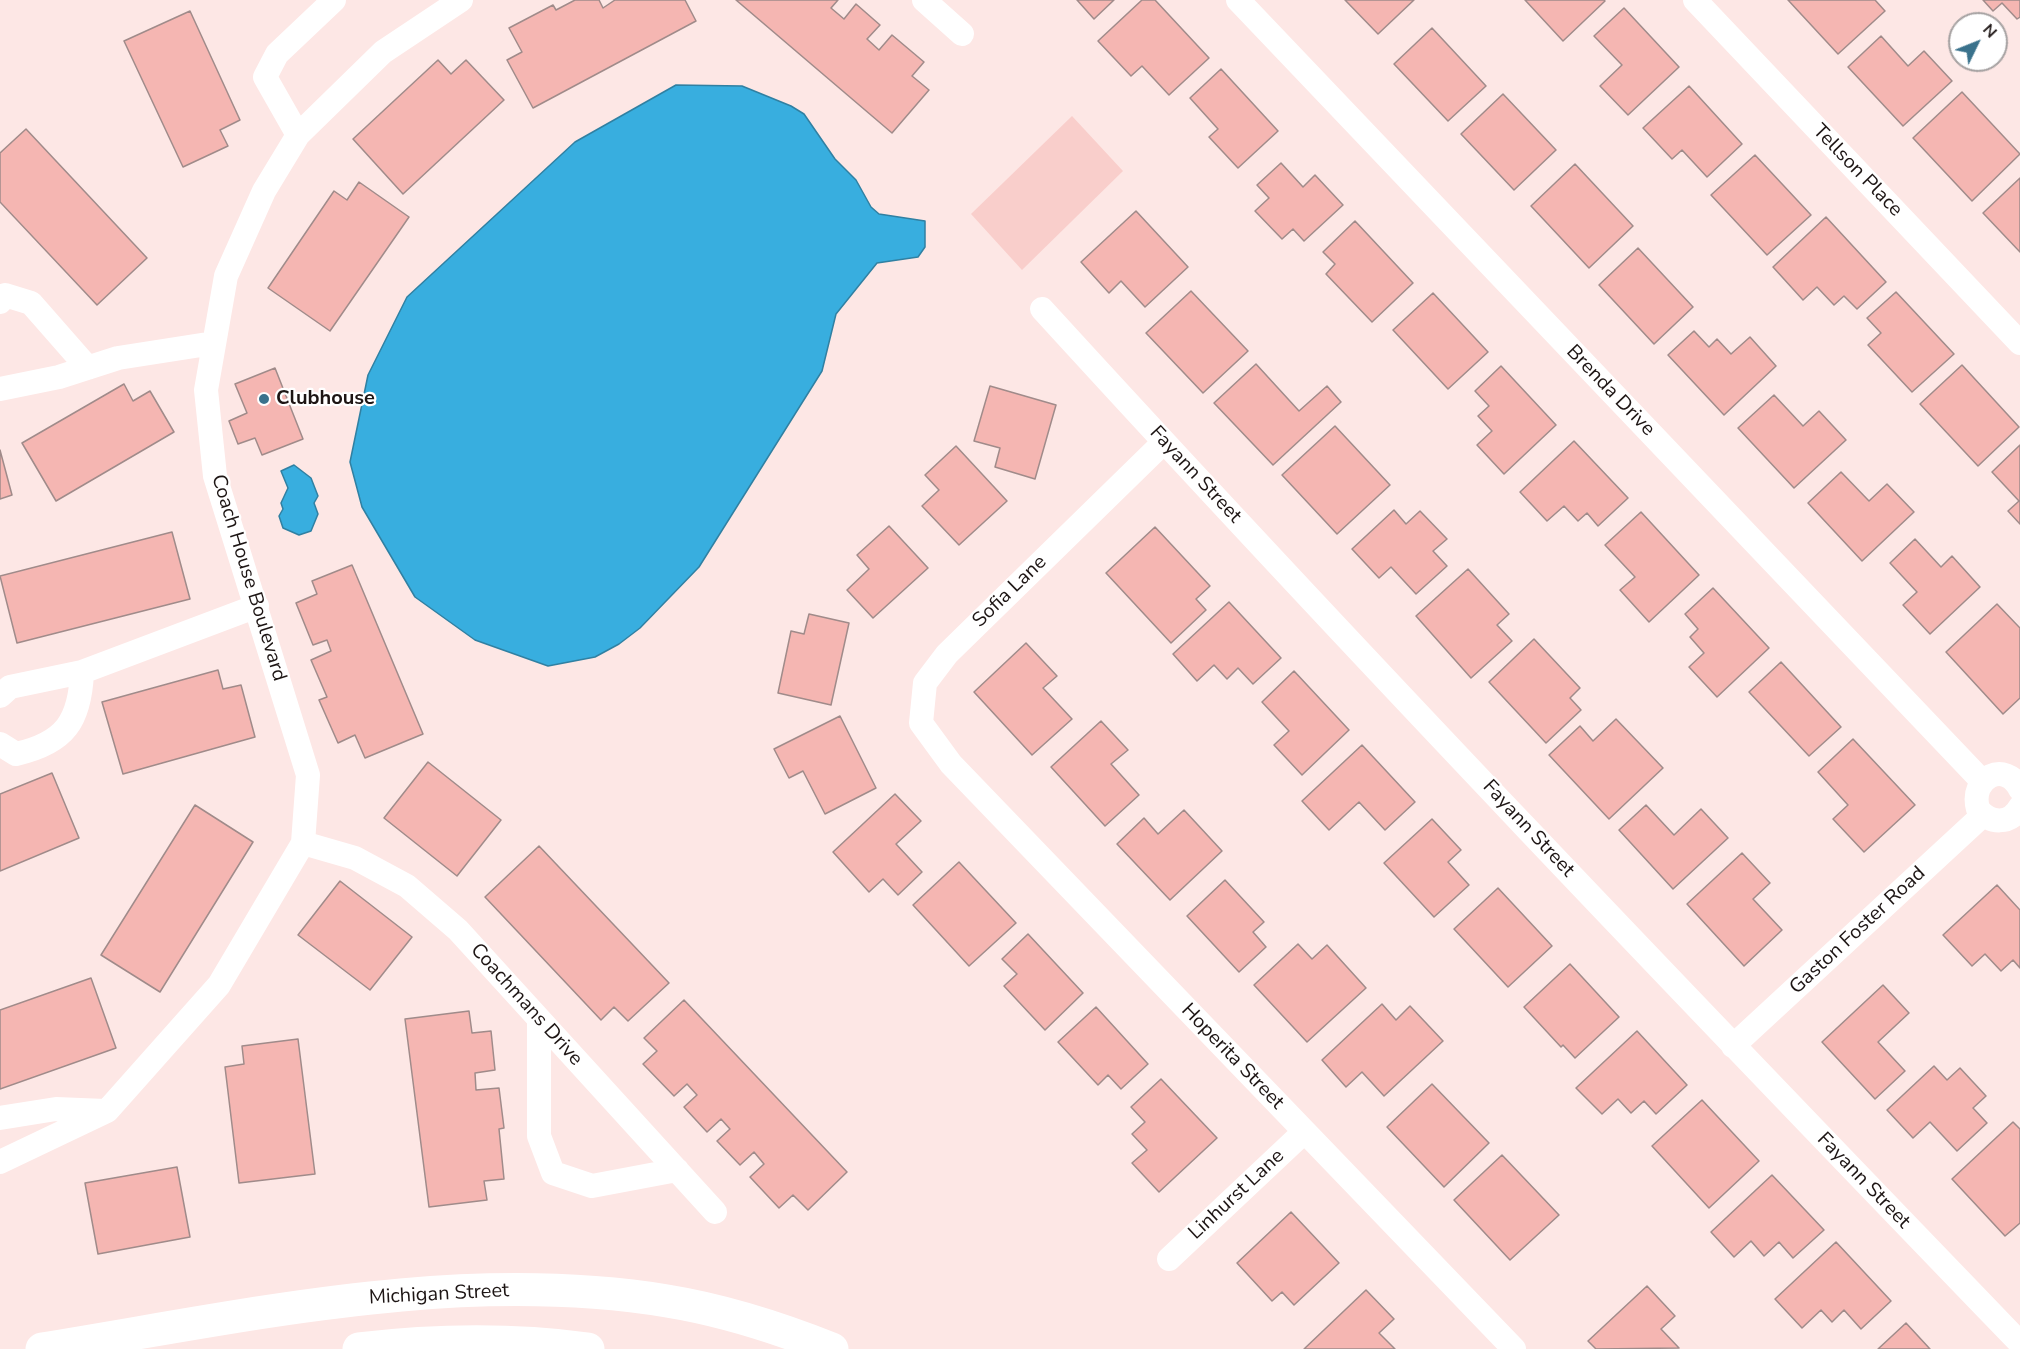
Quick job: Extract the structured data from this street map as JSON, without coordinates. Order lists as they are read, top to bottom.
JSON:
{
  "streets": {
    "street": [
      "Tellson Place",
      "Brenda Drive",
      "Fayann Street",
      "Coach House Boulevard",
      "Sofia Lane",
      "Gaston Foster Road",
      "Coachmans Drive",
      "Hoperita Street",
      "Linhurst Lane",
      "Michigan Street"
    ]
  },
  "crossings": [
    ["Fayann Street", "Sofia Lane"],
    ["Fayann Street", "Gaston Foster Road"],
    ["Coach House Boulevard", "Coachmans Drive"],
    ["Sofia Lane", "Hoperita Street"],
    ["Hoperita Street", "Linhurst Lane"]
  ],
  "places": ["Clubhouse"],
  "north": "top right"
}
